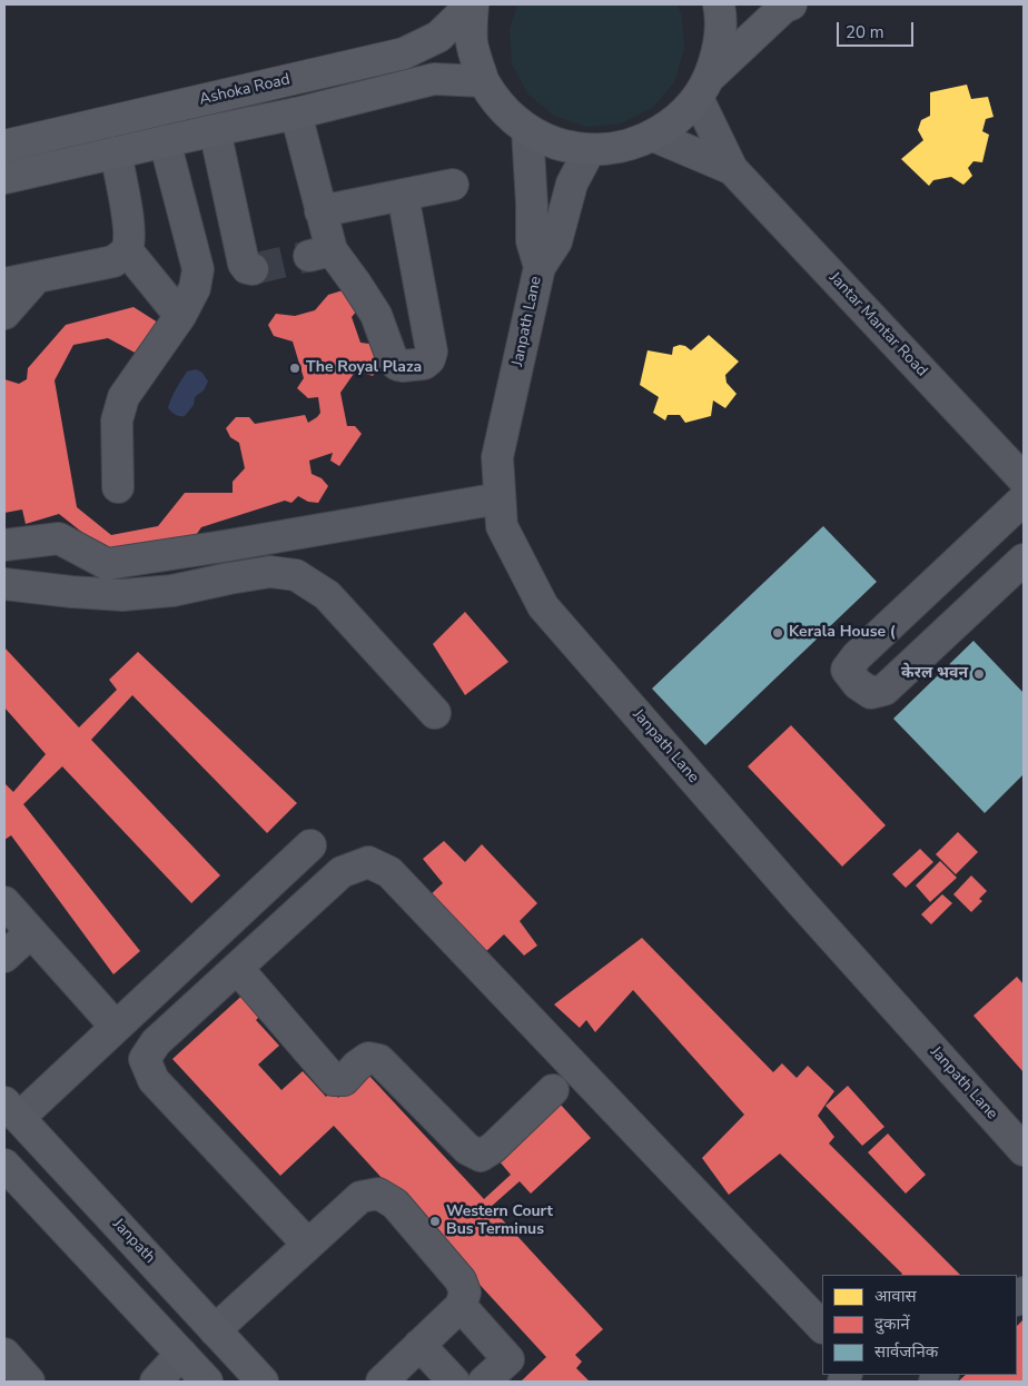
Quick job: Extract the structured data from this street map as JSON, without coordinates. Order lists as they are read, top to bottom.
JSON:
{
  "streets": {
    "main road": ["Ashoka Road", "Janpath"],
    "street": ["Janpath Lane", "Jantar Mantar Road"]
  },
  "places": [
    "The Royal Plaza",
    "Kerala House (",
    "केरल भवन",
    "Western Court Bus Terminus"
  ],
  "legend": ["आवास", "दुकानें", "सार्वजनिक"],
  "scale_bar": "20 m"
}
